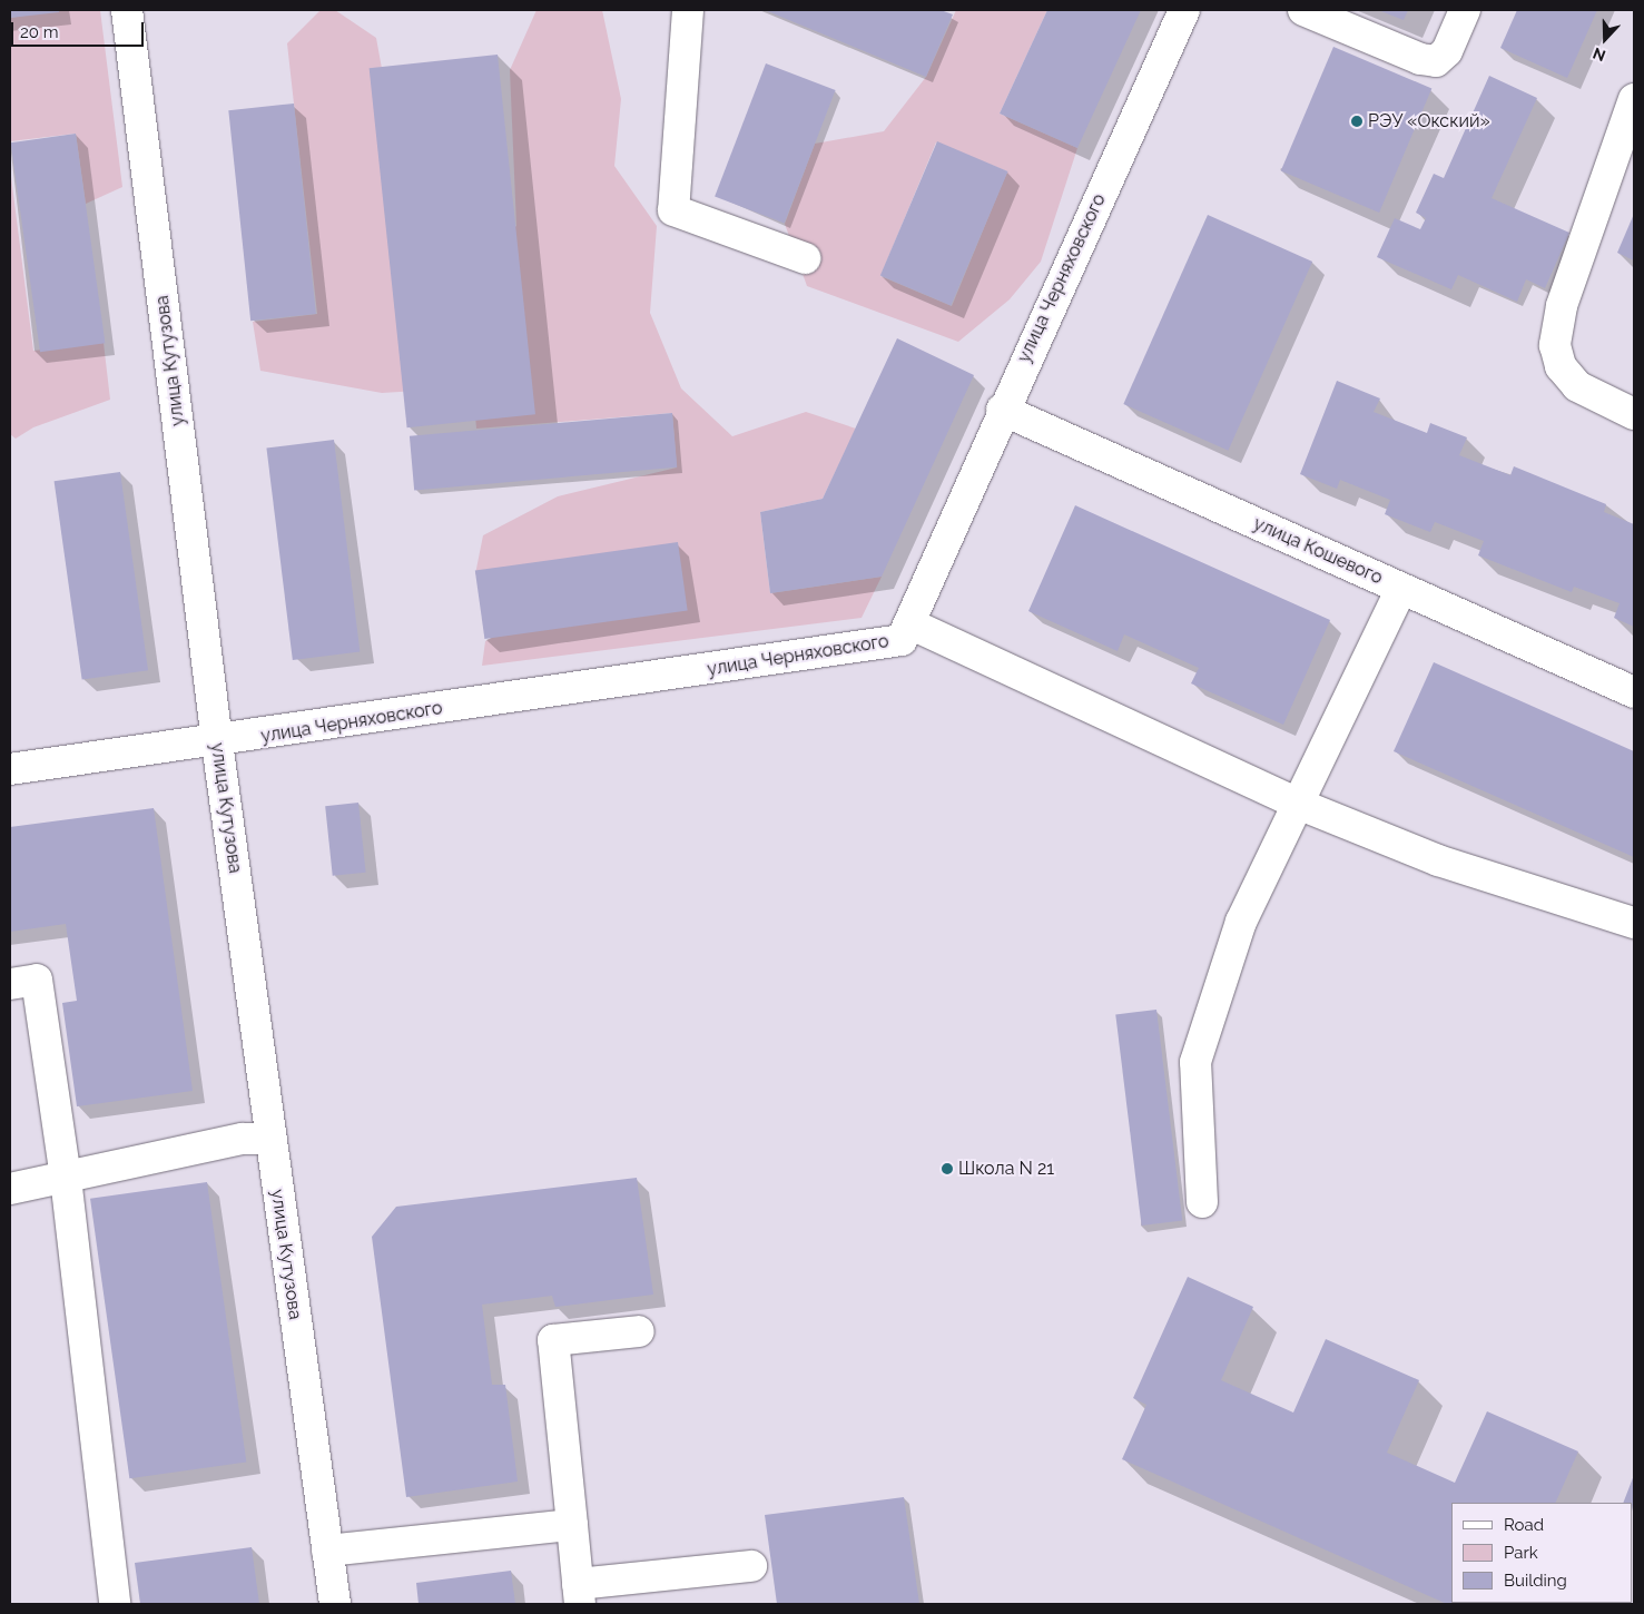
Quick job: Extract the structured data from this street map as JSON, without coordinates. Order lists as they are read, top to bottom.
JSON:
{
  "streets": {
    "street": ["улица Черняховского", "улица Кутузова", "улица Кошевого"]
  },
  "crossings": [
    ["улица Черняховского", "улица Кутузова"],
    ["улица Черняховского", "улица Кошевого"]
  ],
  "places": ["РЭУ «Окский»", "Школа N 21"],
  "legend": ["Road", "Park", "Building"],
  "scale_bar": "20 m",
  "north": "bottom"
}
